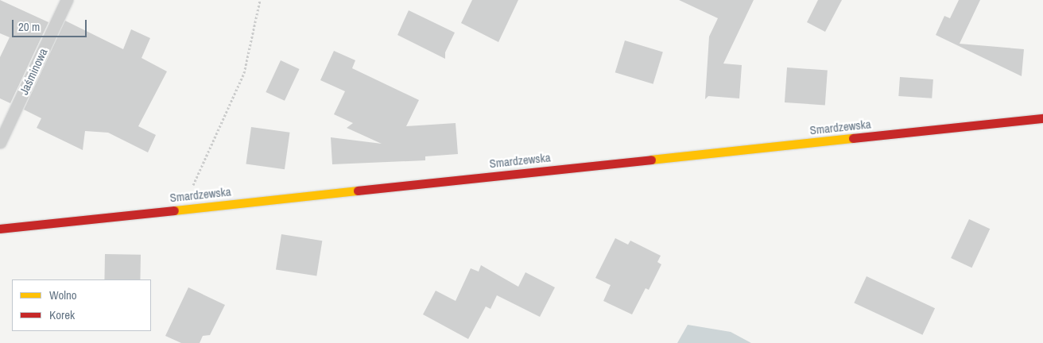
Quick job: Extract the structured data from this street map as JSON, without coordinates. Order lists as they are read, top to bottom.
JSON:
{
  "streets": {
    "street": ["Smardzewska"],
    "lane": ["Jaśminowa"]
  },
  "legend": ["Wolno", "Korek"],
  "scale_bar": "20 m"
}
